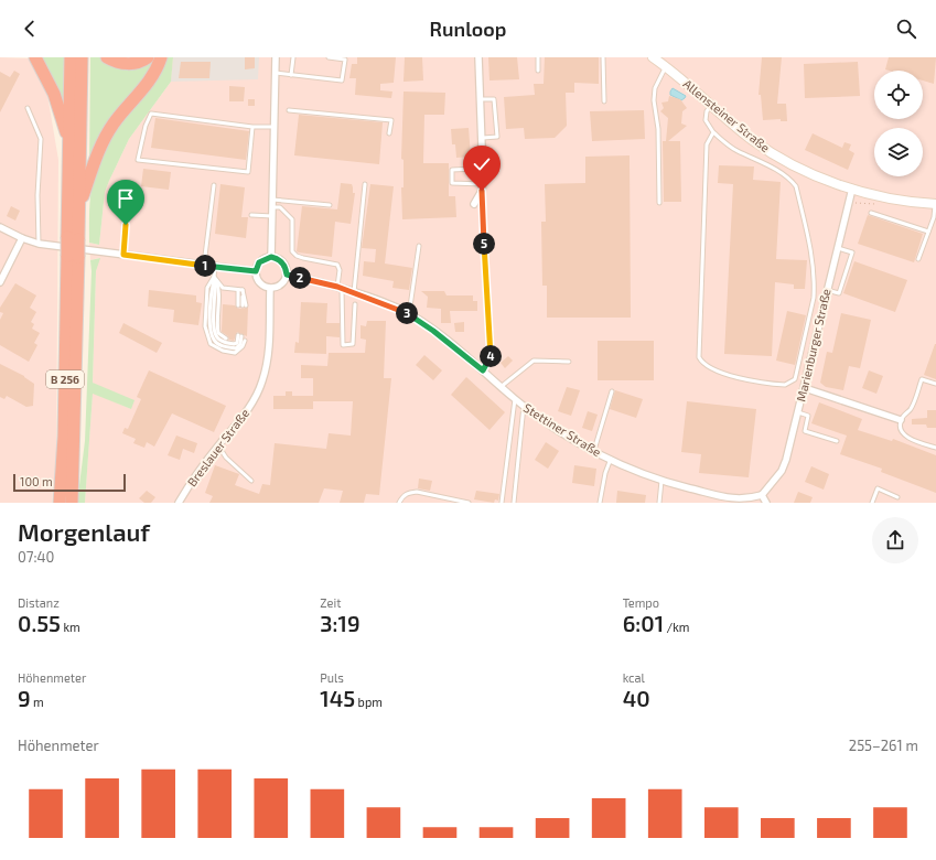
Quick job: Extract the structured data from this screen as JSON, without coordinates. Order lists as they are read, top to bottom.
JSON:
{
  "streets": {
    "highway": ["B 256"],
    "street": [
      "Allensteiner Straße",
      "Marienburger Straße",
      "Stettiner Straße",
      "Breslauer Straße"
    ]
  },
  "crossings": [
    ["Allensteiner Straße", "Marienburger Straße"],
    ["Marienburger Straße", "Stettiner Straße"],
    ["Stettiner Straße", "Breslauer Straße"]
  ],
  "scale_bar": "100 m",
  "page": {
    "header": "Runloop",
    "pins": [
      "5",
      "1",
      "2",
      "3",
      "4"
    ],
    "scale": "100 m",
    "heading": ["Morgenlauf", "07:40"],
    "stats": [
      ["Distanz", "0.55 km"],
      ["Zeit", "3:19"],
      ["Tempo", "6:01 /km"],
      ["Höhenmeter", "9 m"],
      ["Puls", "145 bpm"],
      ["kcal", "40"]
    ],
    "chart": ["Höhenmeter", "255–261 m"]
  }
}
